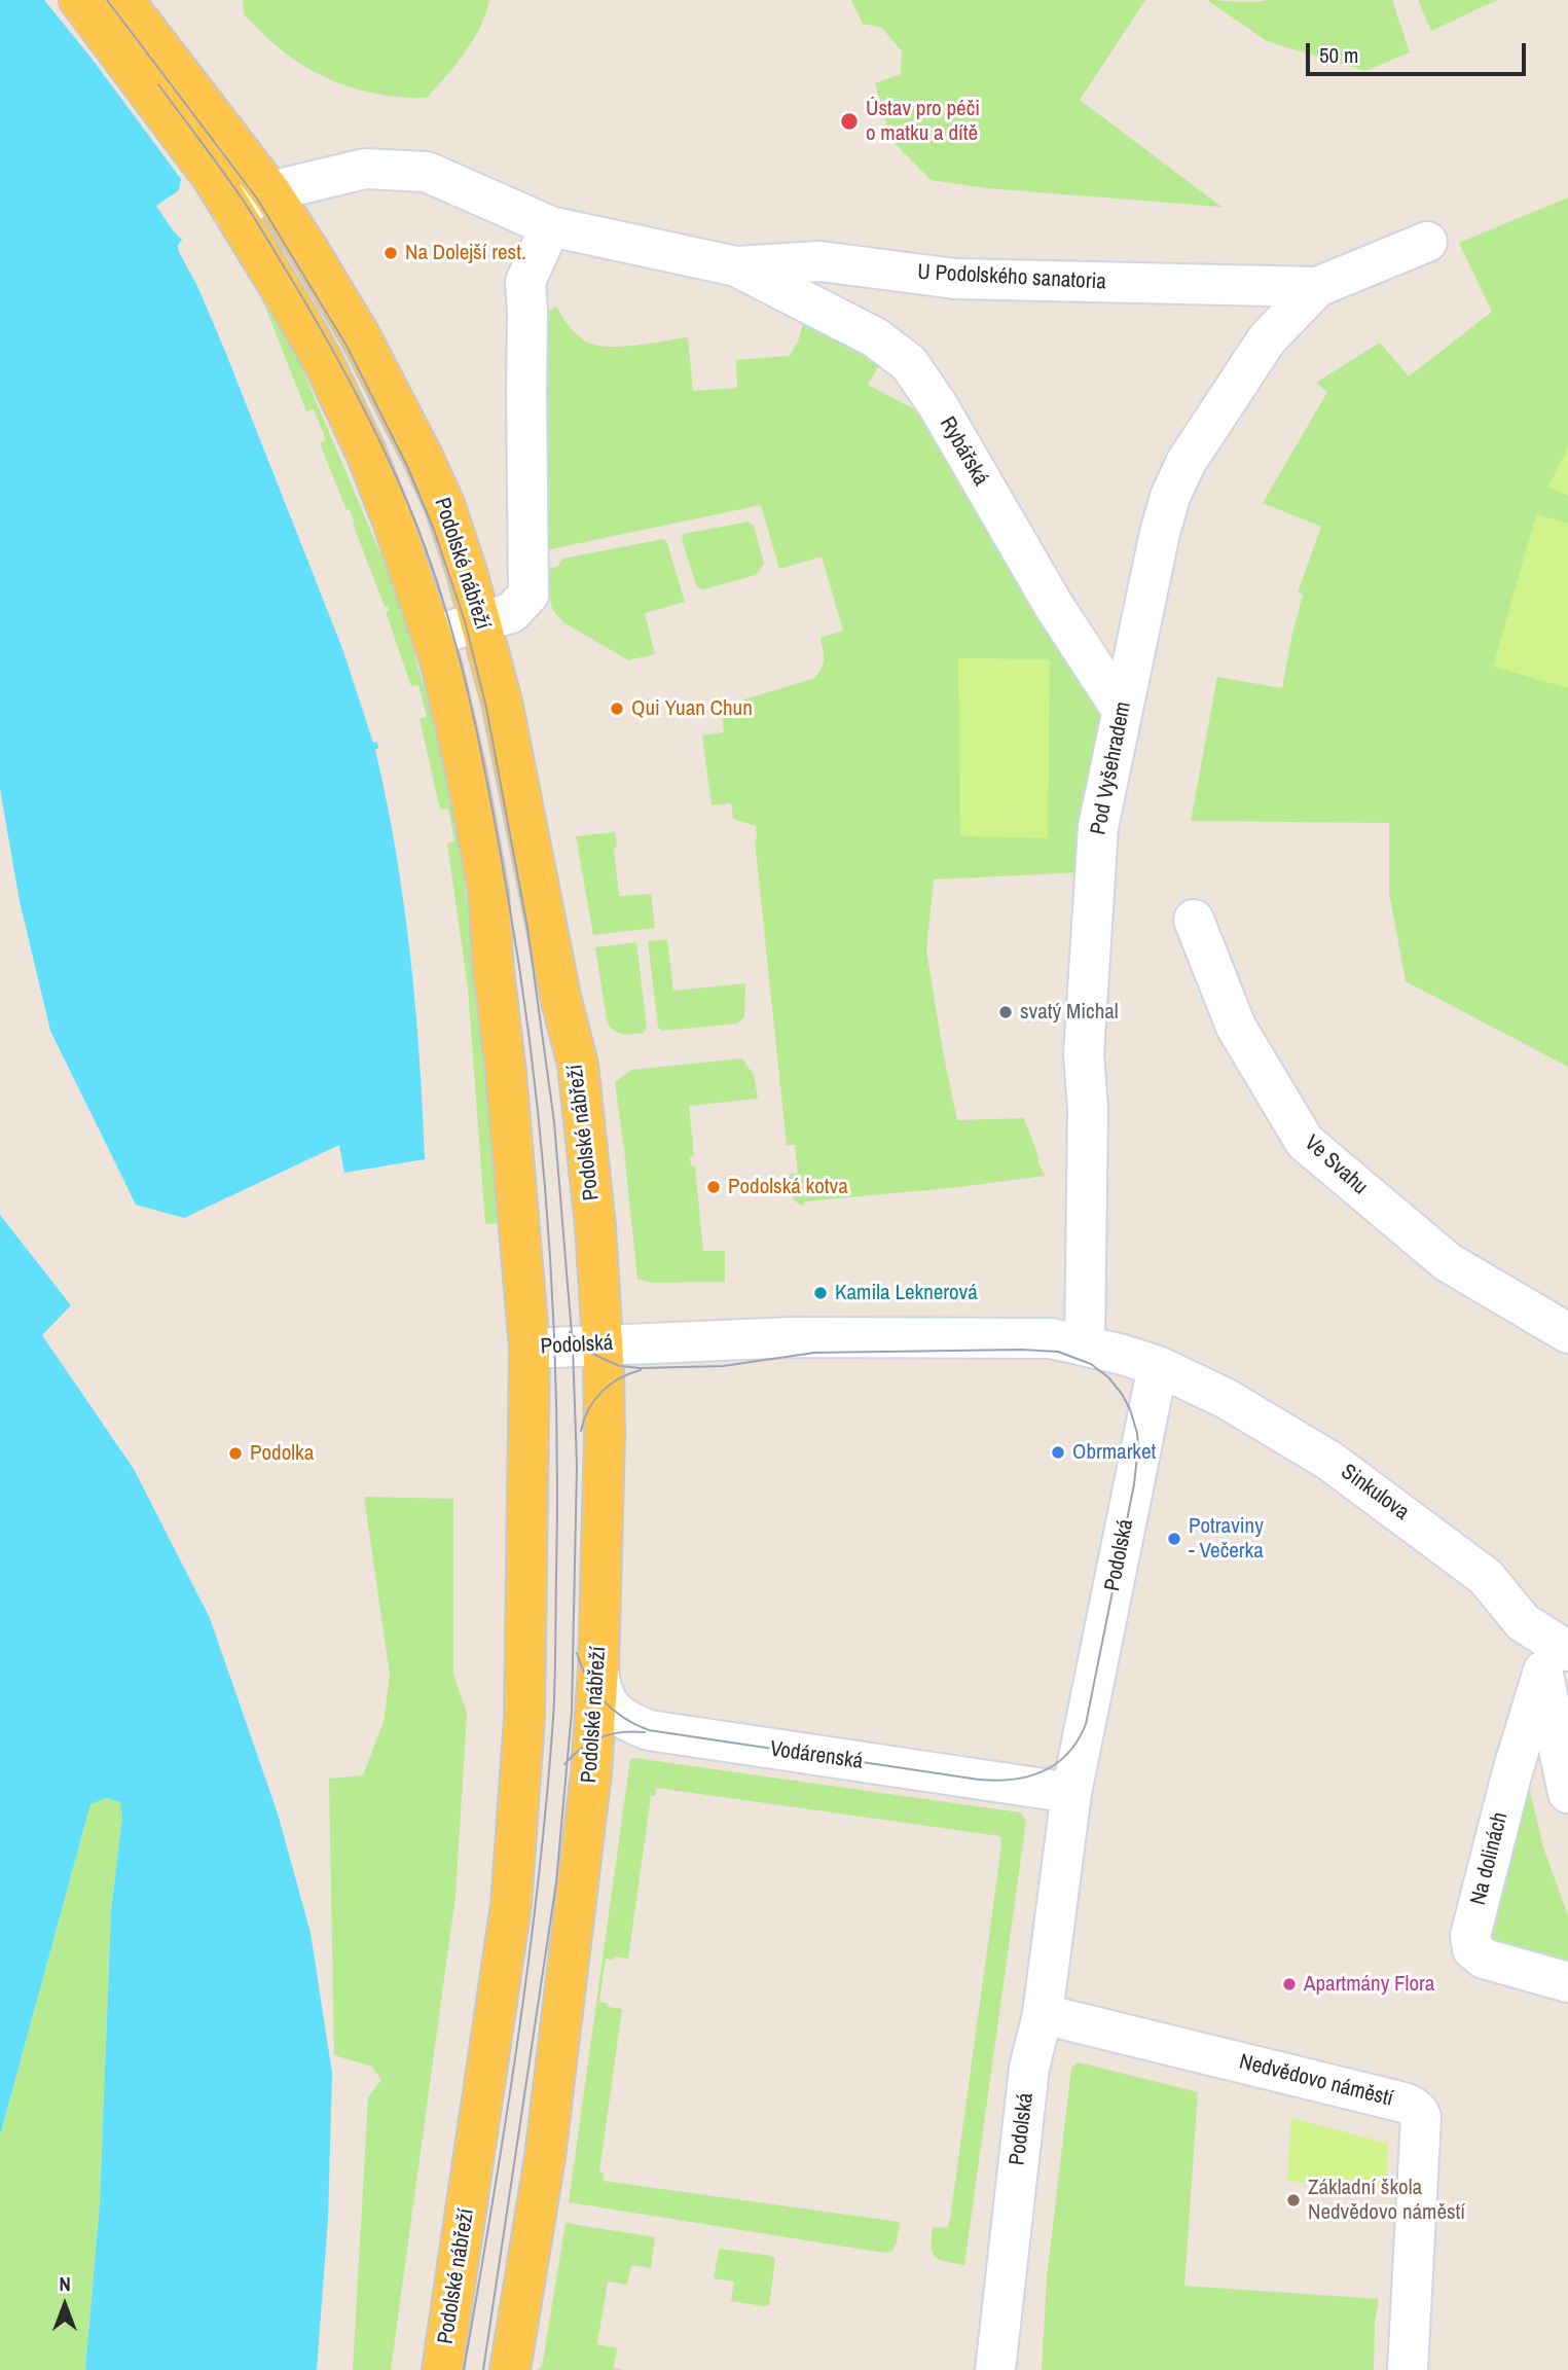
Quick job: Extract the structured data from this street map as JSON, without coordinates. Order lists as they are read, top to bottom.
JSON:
{
  "streets": {
    "main road": ["Podolské nábřeží"],
    "street": [
      "U Podolského sanatoria",
      "Rybářská",
      "Pod Vyšehradem",
      "Ve Svahu",
      "Podolská",
      "Sinkulova",
      "Vodárenská",
      "Na dolinách",
      "Nedvědovo náměstí"
    ]
  },
  "crossings": [
    ["U Podolského sanatoria", "Rybářská"],
    ["U Podolského sanatoria", "Podolské nábřeží"],
    ["U Podolského sanatoria", "Pod Vyšehradem"],
    ["Rybářská", "Pod Vyšehradem"],
    ["Podolské nábřeží", "Podolská"],
    ["Podolské nábřeží", "Vodárenská"],
    ["Pod Vyšehradem", "Podolská"],
    ["Podolská", "Sinkulova"],
    ["Podolská", "Vodárenská"],
    ["Podolská", "Nedvědovo náměstí"],
    ["Sinkulova", "Na dolinách"]
  ],
  "places": [
    "Ústav pro péči o matku a dítě",
    "Na Dolejší rest.",
    "Qui Yuan Chun",
    "svatý Michal",
    "Podolská kotva",
    "Kamila Leknerová",
    "Obrmarket",
    "Podolka",
    "Potraviny - Večerka",
    "Apartmány Flora",
    "Základní škola Nedvědovo náměstí"
  ],
  "scale_bar": "50 m",
  "north": "top"
}
